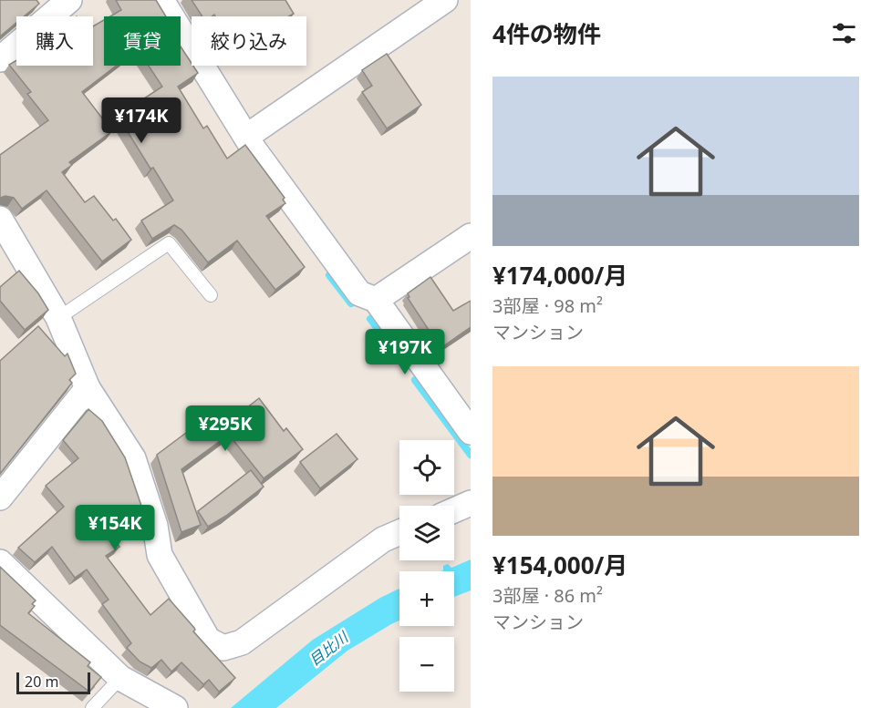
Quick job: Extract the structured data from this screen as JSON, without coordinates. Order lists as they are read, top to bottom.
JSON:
{
  "water": ["目比川"],
  "scale_bar": "20 m",
  "page": {
    "heading": "4件の物件",
    "chip": ["購入", "賃貸", "絞り込み"],
    "list": [
      {
        "name": "¥174,000/月",
        "note": "3部屋 · 98 m² · マンション"
      },
      {
        "name": "¥154,000/月",
        "note": "3部屋 · 86 m² · マンション"
      }
    ],
    "price": [
      "¥174K",
      "¥197K",
      "¥295K",
      "¥154K"
    ],
    "map_buttons": ["+", "−"],
    "scale": "20 m"
  }
}
